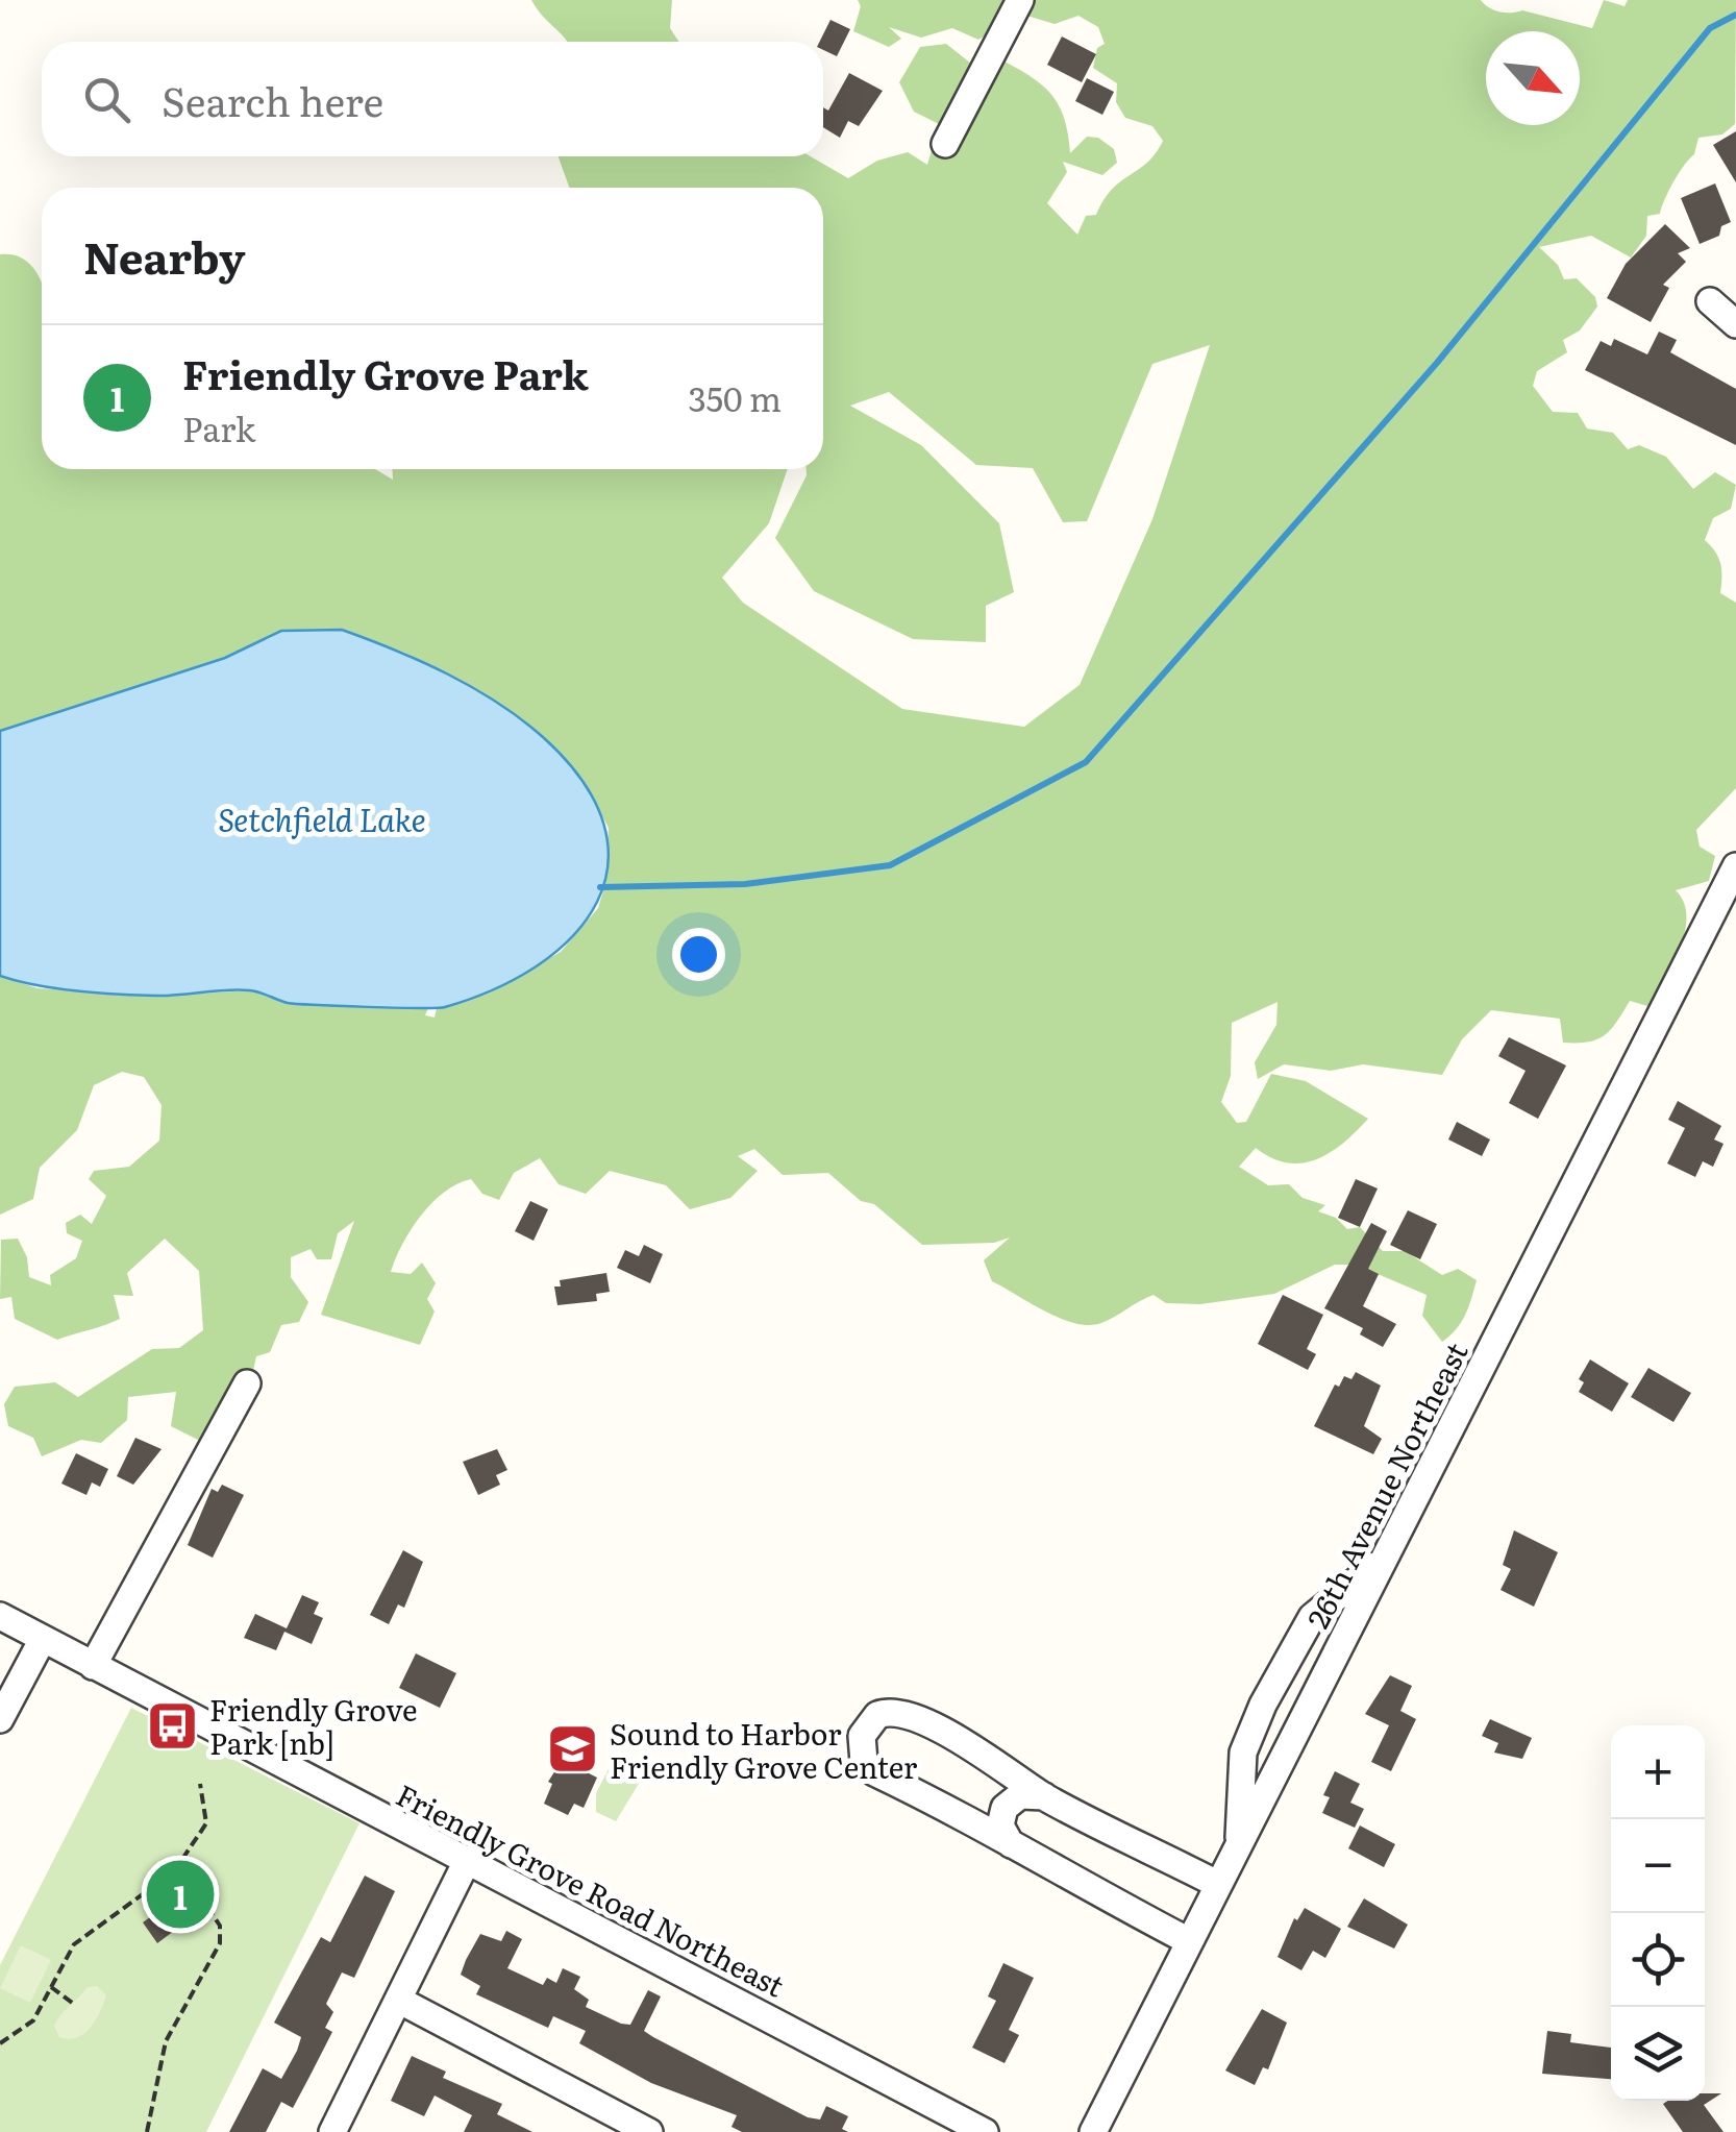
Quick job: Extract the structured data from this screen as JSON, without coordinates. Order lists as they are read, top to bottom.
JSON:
{
  "streets": {
    "street": ["26th Avenue Northeast", "Friendly Grove Road Northeast"]
  },
  "water": ["Setchfield Lake"],
  "places": {
    "bus stop": ["Friendly Grove Park [nb]"],
    "school or university": ["Sound to Harbor Friendly Grove Center"]
  },
  "north": "bottom right",
  "page": {
    "search": "Search here",
    "heading": "Nearby",
    "list": [
      {
        "mark": "1",
        "name": "Friendly Grove Park",
        "note": "Park",
        "value": "350 m"
      }
    ],
    "map_buttons": ["+", "−"],
    "pins": "1"
  }
}
